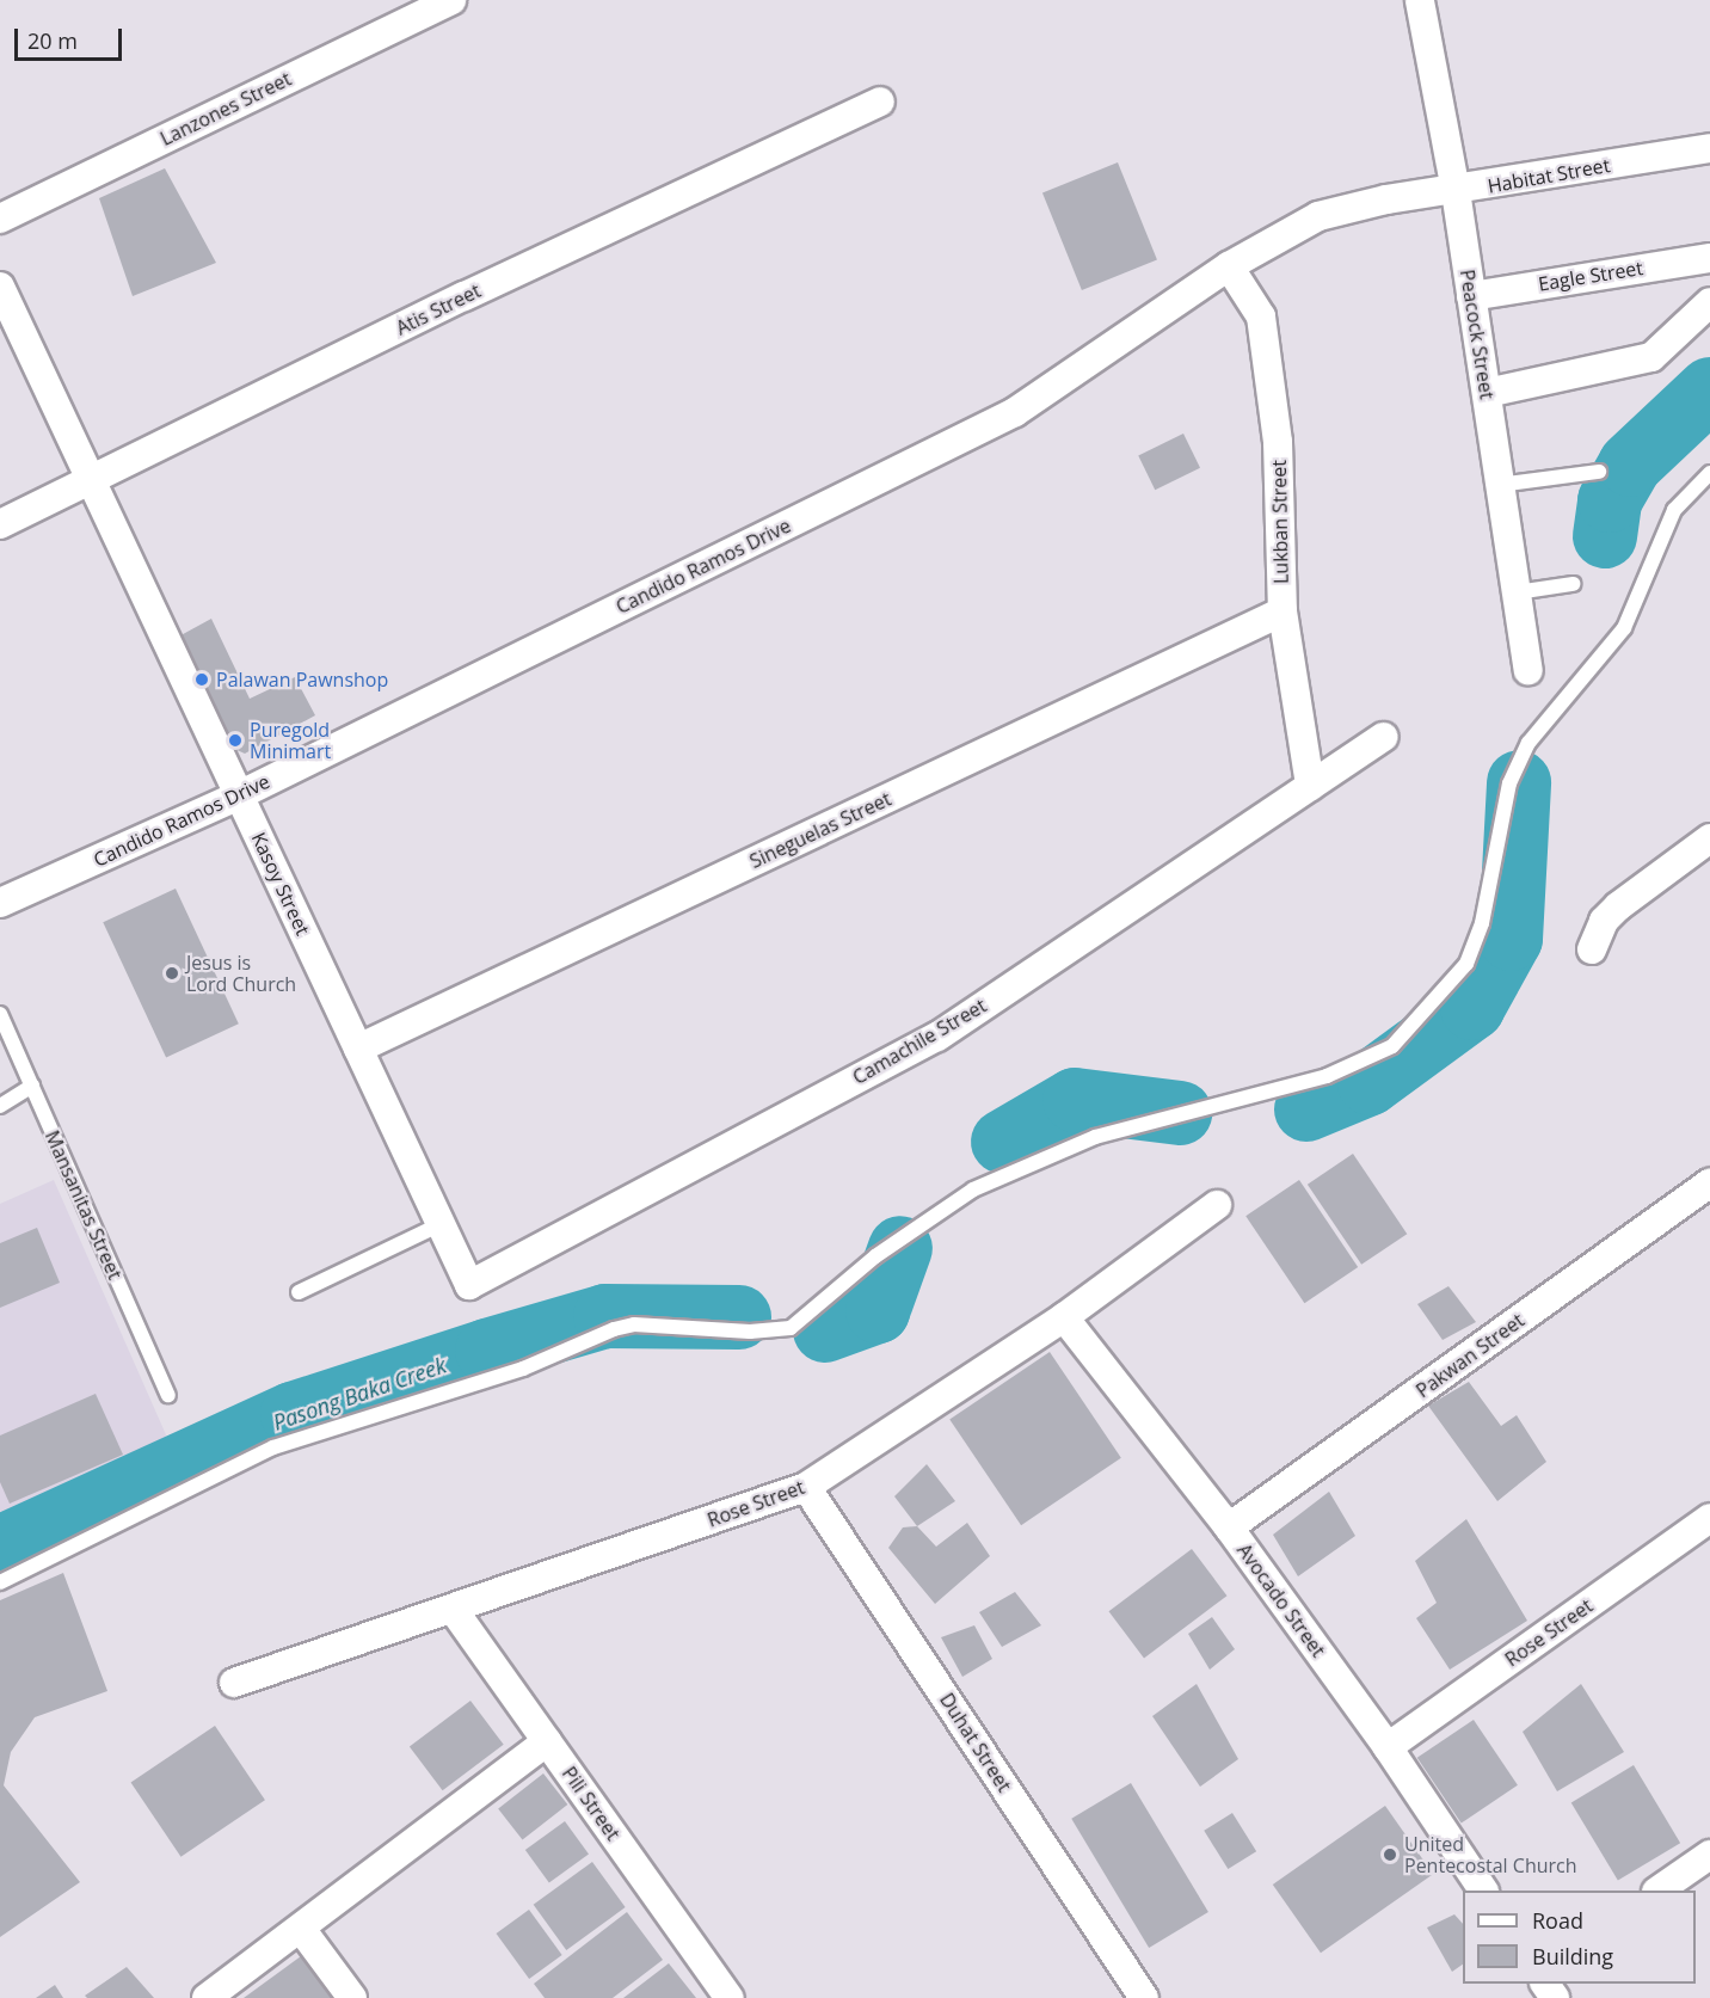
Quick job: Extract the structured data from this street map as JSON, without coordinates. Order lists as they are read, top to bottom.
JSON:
{
  "streets": {
    "street": [
      "Lanzones Street",
      "Habitat Street",
      "Eagle Street",
      "Atis Street",
      "Peacock Street",
      "Lukban Street",
      "Candido Ramos Drive",
      "Sineguelas Street",
      "Kasoy Street",
      "Camachile Street",
      "Pakwan Street",
      "Rose Street",
      "Avocado Street",
      "Duhat Street",
      "Pili Street"
    ],
    "lane": ["Mansanitas Street"]
  },
  "crossings": [
    ["Habitat Street", "Peacock Street"],
    ["Habitat Street", "Candido Ramos Drive"],
    ["Eagle Street", "Peacock Street"],
    ["Atis Street", "Kasoy Street"],
    ["Lukban Street", "Candido Ramos Drive"],
    ["Lukban Street", "Sineguelas Street"],
    ["Lukban Street", "Camachile Street"],
    ["Candido Ramos Drive", "Kasoy Street"],
    ["Sineguelas Street", "Kasoy Street"],
    ["Kasoy Street", "Camachile Street"],
    ["Pakwan Street", "Avocado Street"],
    ["Rose Street", "Avocado Street"],
    ["Rose Street", "Duhat Street"],
    ["Rose Street", "Pili Street"]
  ],
  "water": ["Pasong Baka Creek"],
  "places": [
    "Palawan Pawnshop",
    "Puregold Minimart",
    "Jesus is Lord Church",
    "United Pentecostal Church"
  ],
  "legend": ["Road", "Building"],
  "scale_bar": "20 m"
}
